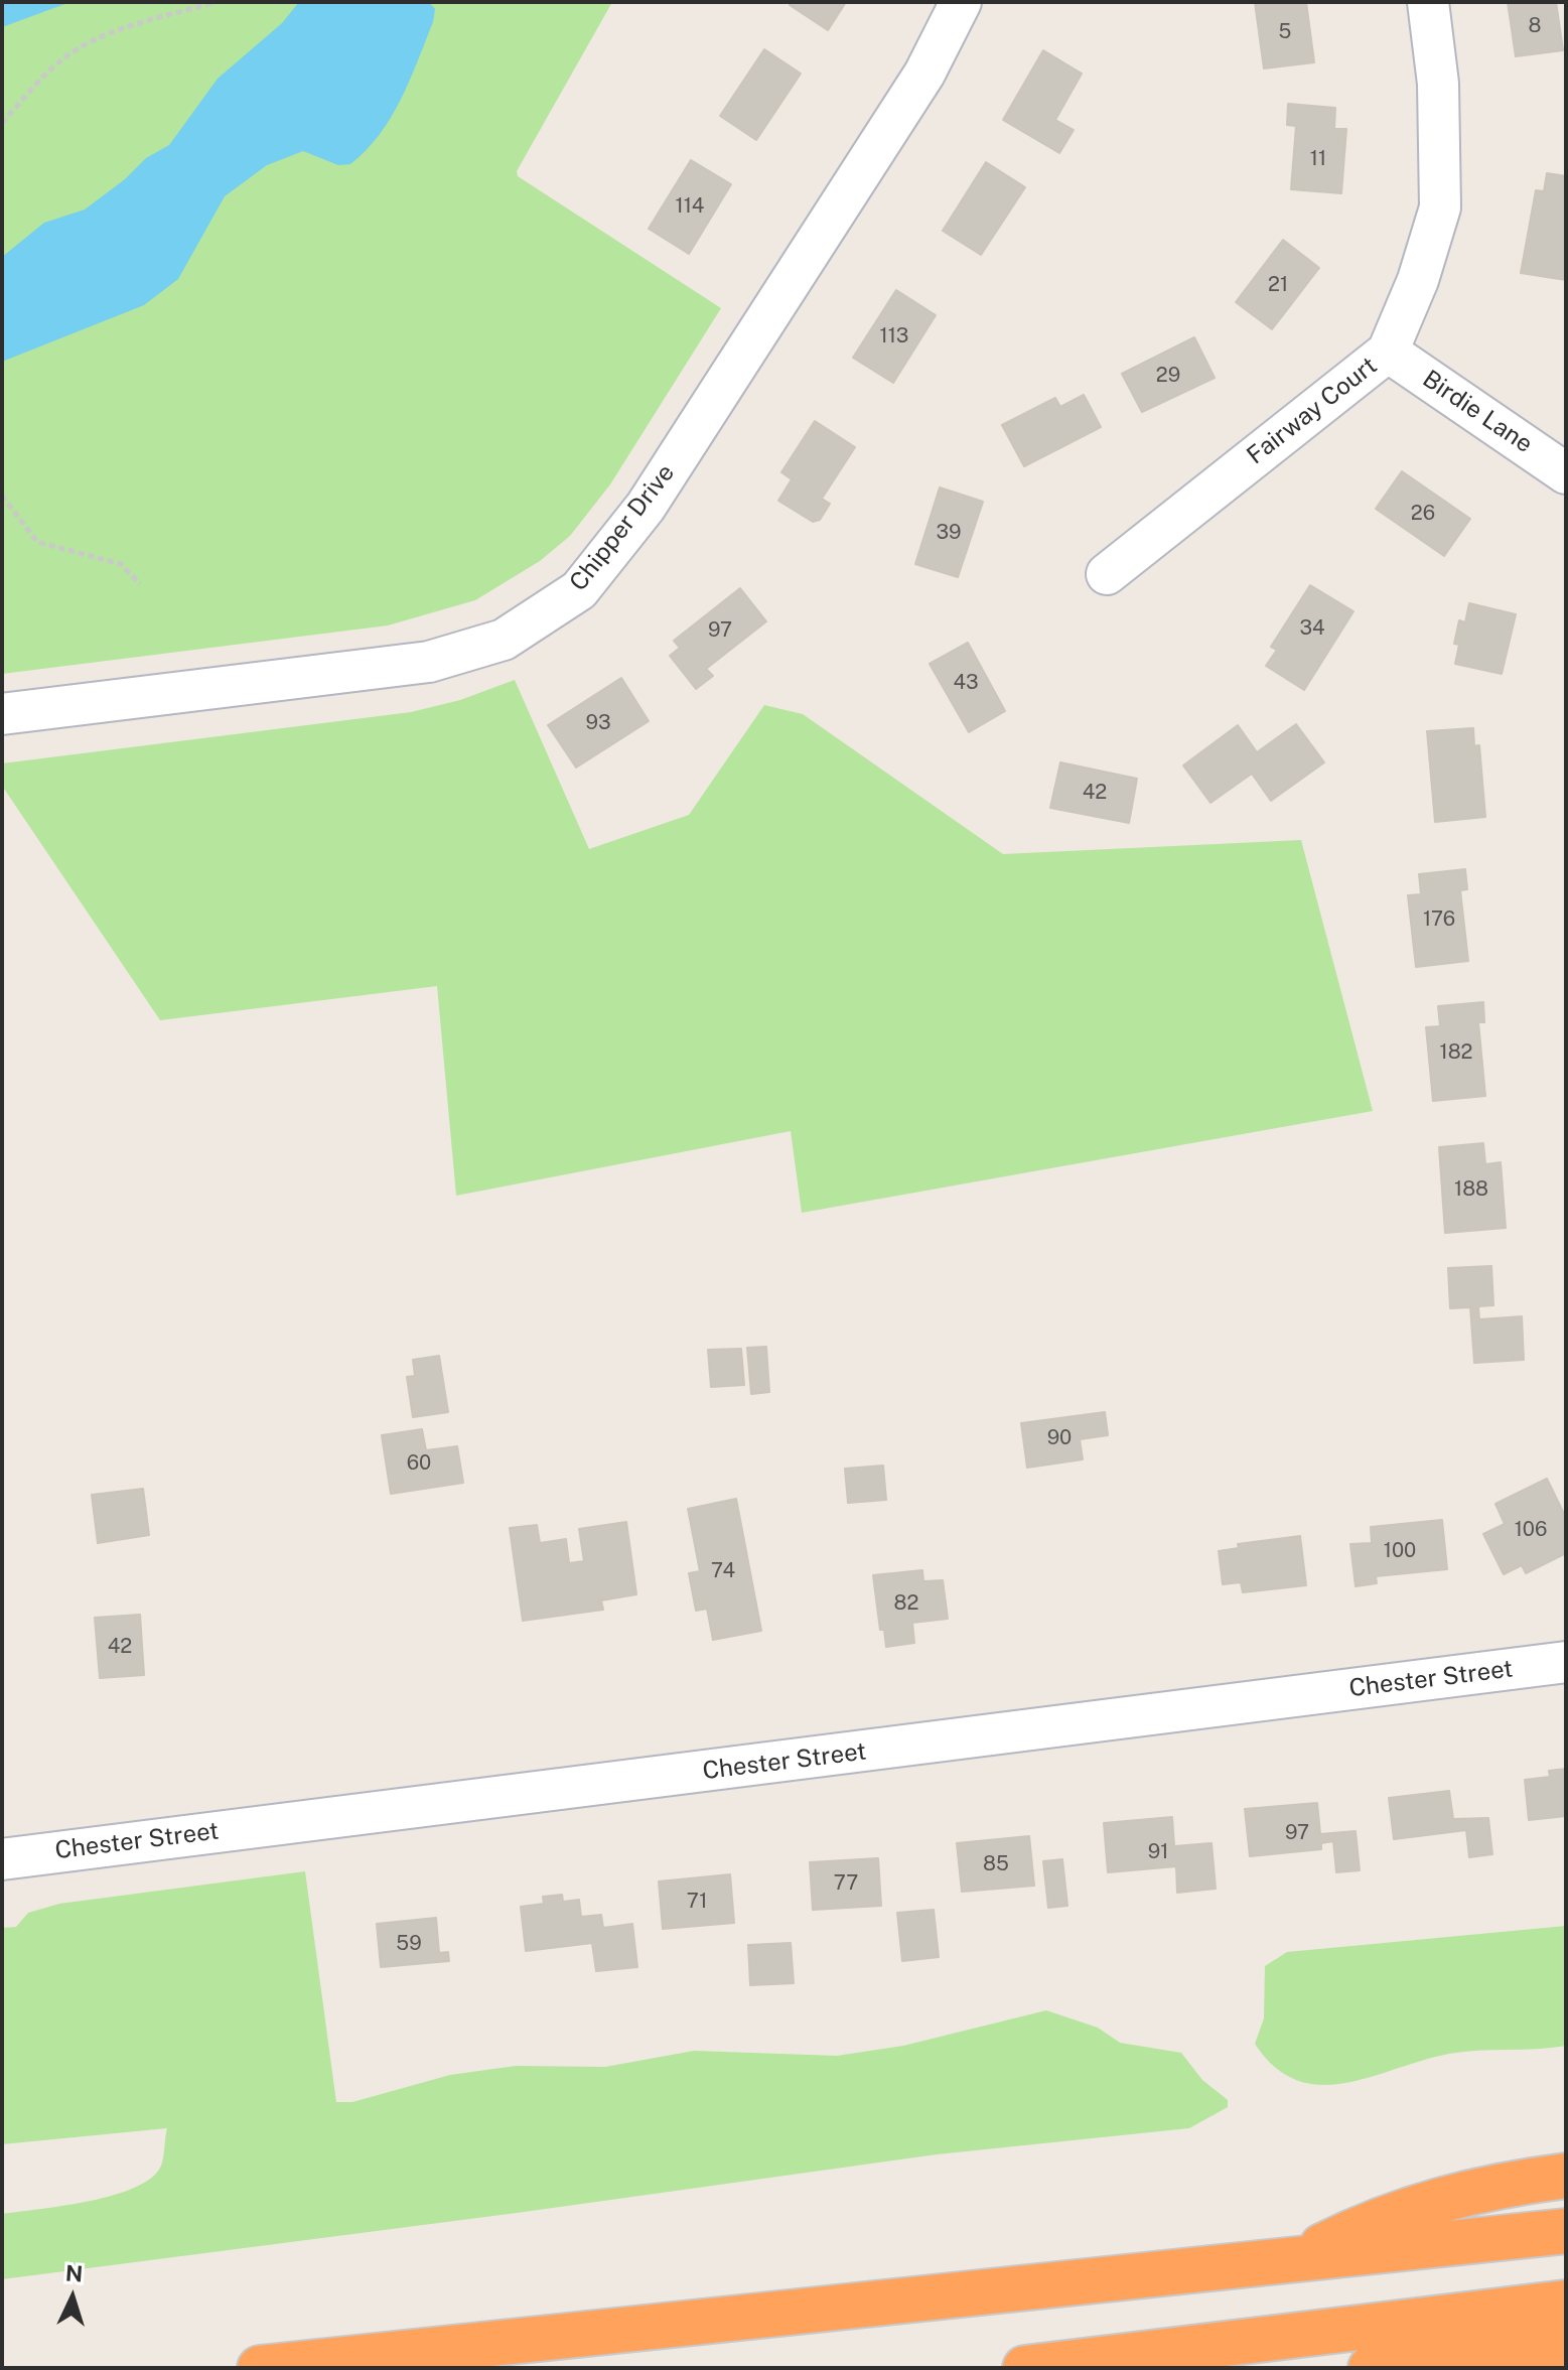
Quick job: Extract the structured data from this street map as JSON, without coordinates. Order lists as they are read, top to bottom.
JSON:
{
  "streets": {
    "street": [
      "Fairway Court",
      "Birdie Lane",
      "Chipper Drive",
      "Chester Street"
    ]
  },
  "crossings": [
    ["Fairway Court", "Birdie Lane"]
  ],
  "house_numbers": [
    "8",
    "5",
    "11",
    "114",
    "21",
    "113",
    "29",
    "26",
    "39",
    "34",
    "97",
    "43",
    "93",
    "42",
    "176",
    "182",
    "188",
    "90",
    "60",
    "106",
    "100",
    "74",
    "82",
    "42",
    "97",
    "91",
    "85",
    "77",
    "71",
    "59"
  ],
  "north": "top"
}
